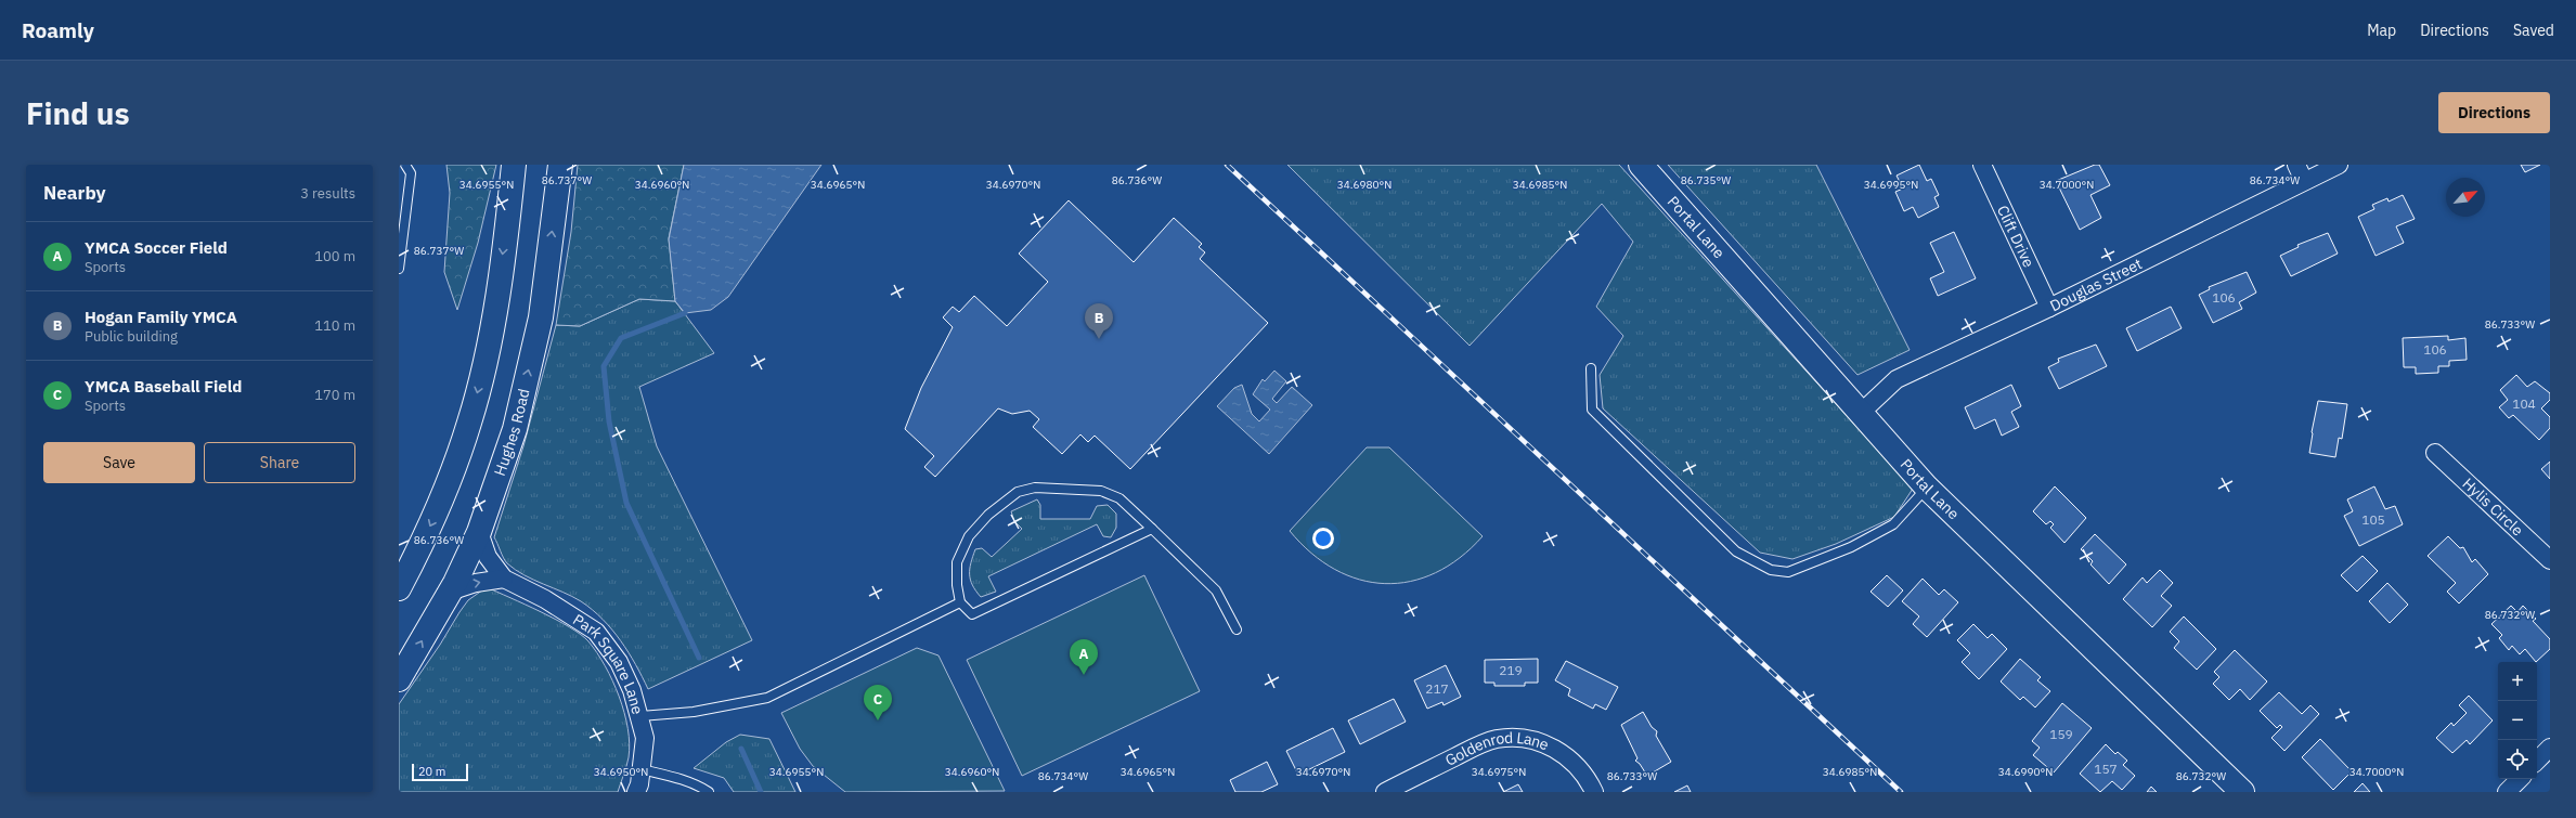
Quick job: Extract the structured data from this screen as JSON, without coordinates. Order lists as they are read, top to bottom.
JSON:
{
  "streets": {
    "main road": ["Portal Lane", "Hughes Road"],
    "street": [
      "Clift Drive",
      "Douglas Street",
      "Hylis Circle",
      "Park Square Lane",
      "Goldenrod Lane"
    ]
  },
  "crossings": [
    ["Portal Lane", "Douglas Street"],
    ["Clift Drive", "Douglas Street"]
  ],
  "house_numbers": [
    "106",
    "106",
    "104",
    "105",
    "219",
    "217",
    "159",
    "157"
  ],
  "scale_bar": "20 m",
  "north": "top right",
  "page": {
    "header": "Roamly",
    "nav": ["Map", "Directions", "Saved"],
    "buttons": [
      "Directions",
      ["Save", "Share"]
    ],
    "title": "Find us",
    "heading": ["Nearby", "3 results"],
    "list": [
      {
        "mark": "A",
        "name": "YMCA Soccer Field",
        "note": "Sports",
        "value": "100 m"
      },
      {
        "mark": "B",
        "name": "Hogan Family YMCA",
        "note": "Public building",
        "value": "110 m"
      },
      {
        "mark": "C",
        "name": "YMCA Baseball Field",
        "note": "Sports",
        "value": "170 m"
      }
    ],
    "pins": ["B", "A", "C"],
    "map_buttons": ["+", "−"],
    "scale": "20 m"
  },
  "coordinates": [
    "86.737°W",
    "86.736°W",
    "86.735°W",
    "86.734°W",
    "34.6955°N",
    "34.6960°N",
    "34.6965°N",
    "34.6970°N",
    "34.6980°N",
    "34.6985°N",
    "34.6995°N",
    "34.7000°N",
    "86.733°W",
    "86.732°W",
    "34.6950°N",
    "34.6975°N",
    "34.6990°N"
  ]
}
